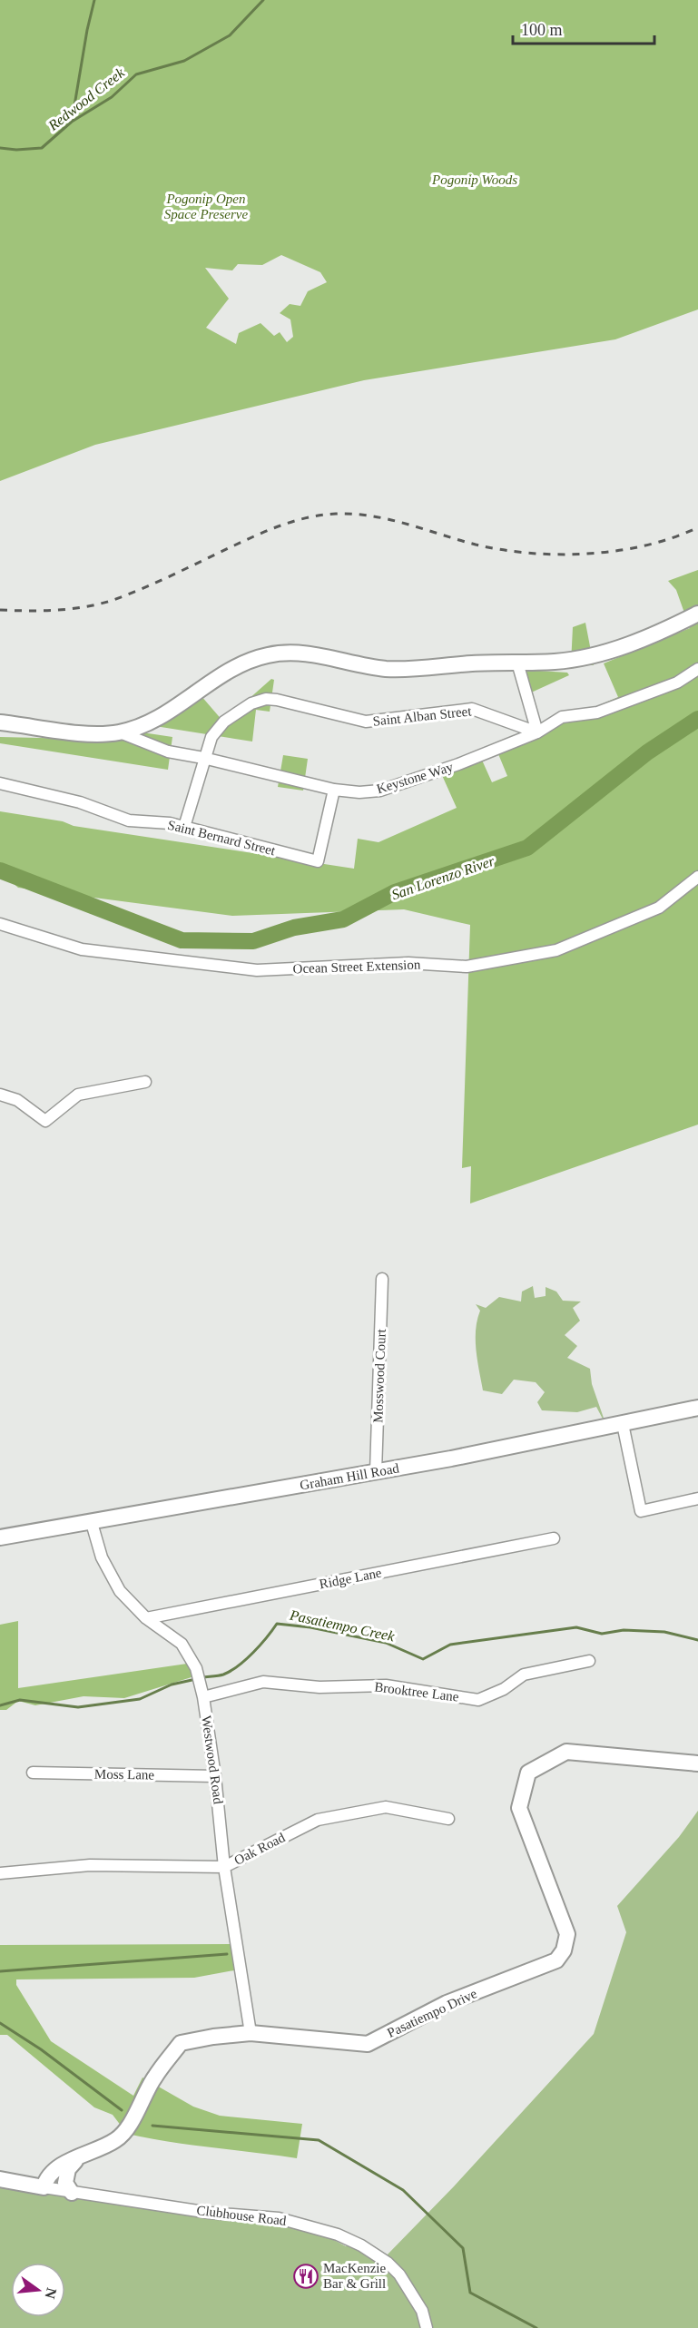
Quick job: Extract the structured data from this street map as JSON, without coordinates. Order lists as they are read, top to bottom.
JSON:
{
  "streets": {
    "main road": ["Graham Hill Road", "Pasatiempo Drive"],
    "street": [
      "Saint Alban Street",
      "Keystone Way",
      "Saint Bernard Street",
      "Ocean Street Extension",
      "Mosswood Court",
      "Ridge Lane",
      "Brooktree Lane",
      "Westwood Road",
      "Moss Lane",
      "Oak Road",
      "Clubhouse Road"
    ]
  },
  "crossings": [
    ["Saint Alban Street", "Keystone Way"],
    ["Saint Alban Street", "Saint Bernard Street"],
    ["Keystone Way", "Saint Bernard Street"],
    ["Mosswood Court", "Graham Hill Road"],
    ["Graham Hill Road", "Westwood Road"],
    ["Ridge Lane", "Westwood Road"],
    ["Brooktree Lane", "Westwood Road"],
    ["Westwood Road", "Moss Lane"],
    ["Westwood Road", "Oak Road"],
    ["Westwood Road", "Pasatiempo Drive"],
    ["Pasatiempo Drive", "Clubhouse Road"]
  ],
  "water": ["Redwood Creek", "San Lorenzo River", "Pasatiempo Creek"],
  "parks": ["Pogonip Woods", "Pogonip Open Space Preserve"],
  "places": {
    "restaurant": ["MacKenzie Bar & Grill"]
  },
  "scale_bar": "100 m",
  "north": "right"
}
